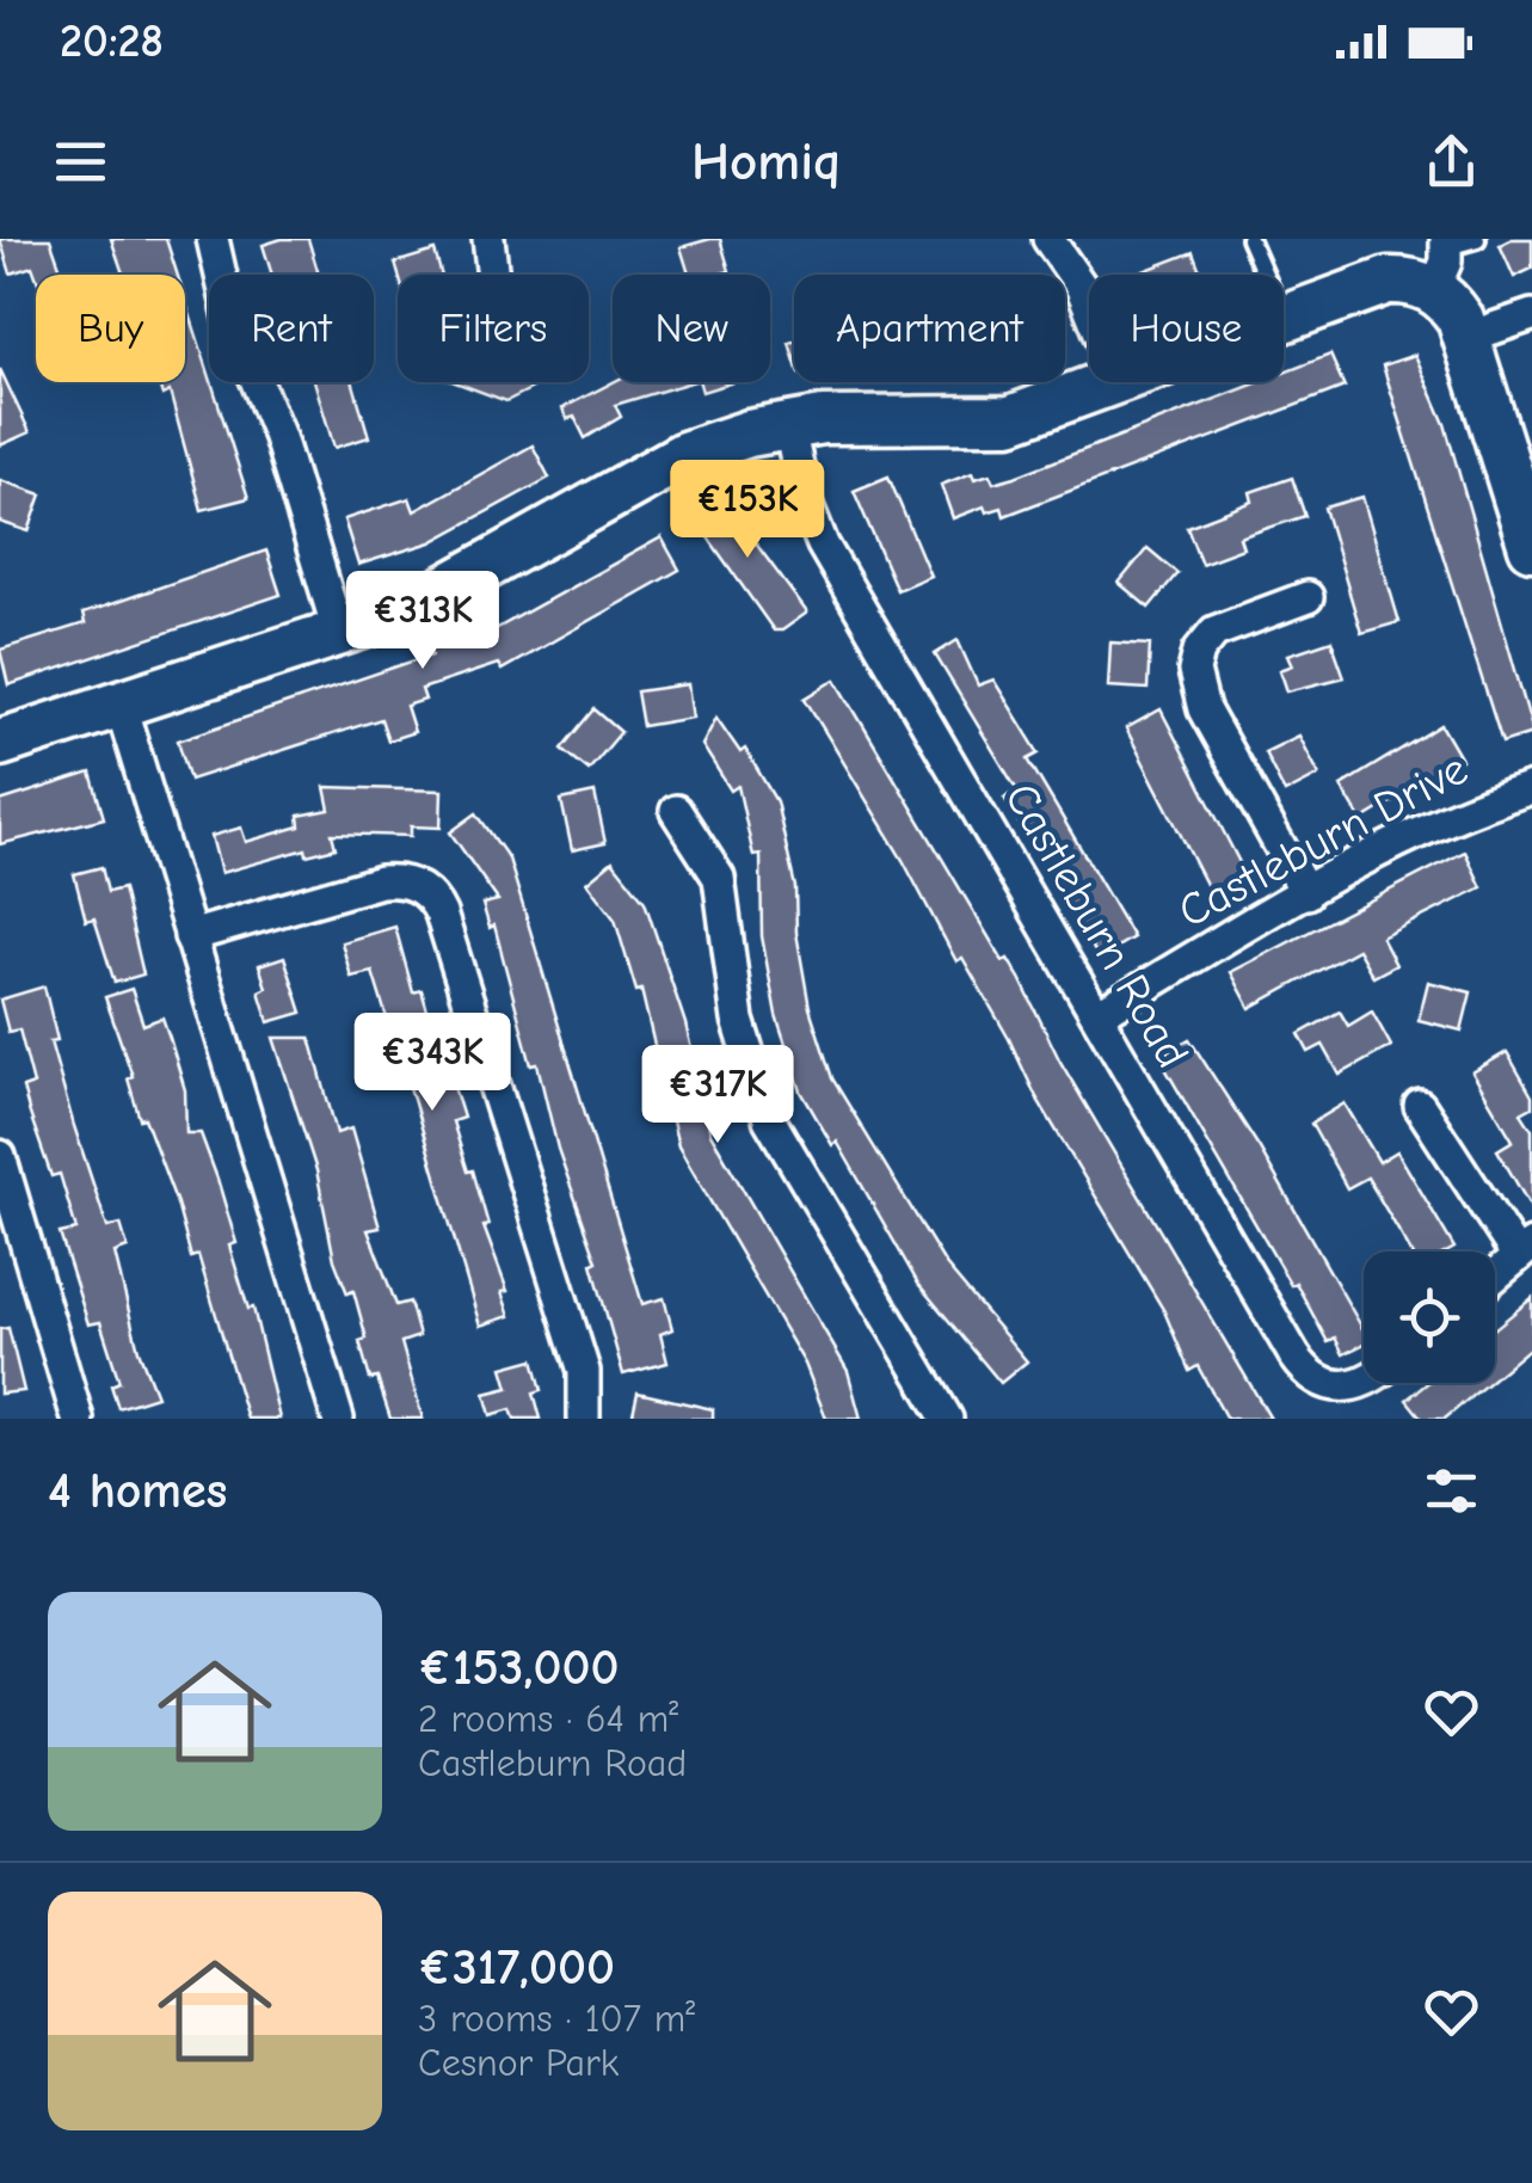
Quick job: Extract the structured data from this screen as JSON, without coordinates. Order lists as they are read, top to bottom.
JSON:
{
  "streets": {
    "street": ["Castleburn Drive", "Castleburn Road"]
  },
  "crossings": [
    ["Castleburn Drive", "Castleburn Road"]
  ],
  "page": {
    "status": "20:28",
    "header": "Homiq",
    "chip": [
      "Buy",
      "Rent",
      "Filters",
      "New",
      "Apartment",
      "House"
    ],
    "price": [
      "€153K",
      "€313K",
      "€343K",
      "€317K"
    ],
    "heading": "4 homes",
    "list": [
      {
        "name": "€153,000",
        "note": "2 rooms · 64 m² · Castleburn Road"
      },
      {
        "name": "€317,000",
        "note": "3 rooms · 107 m² · Cesnor Park"
      }
    ]
  }
}
